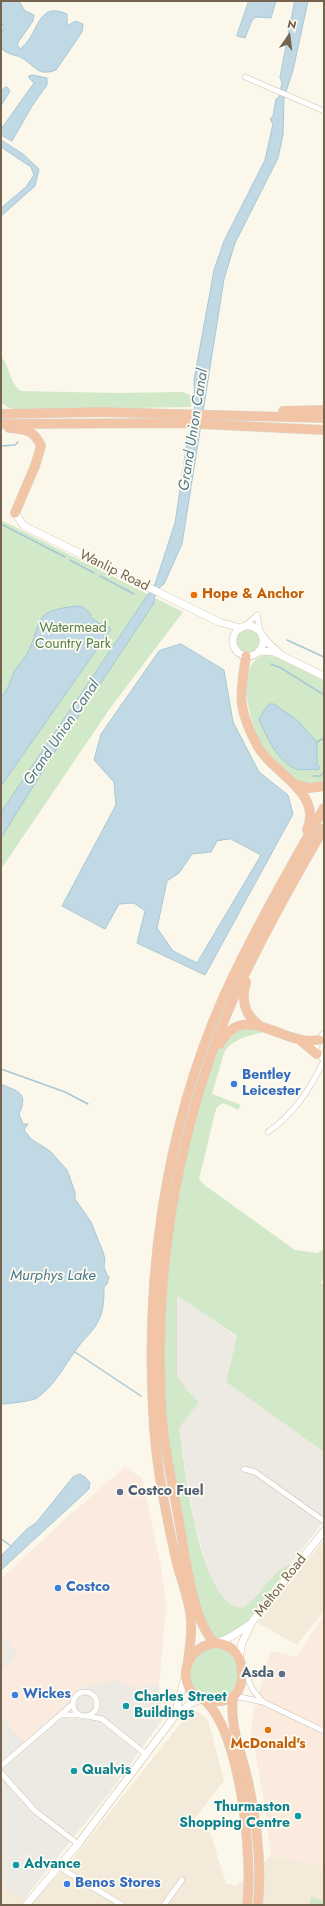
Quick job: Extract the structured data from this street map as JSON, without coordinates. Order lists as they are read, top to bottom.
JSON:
{
  "streets": {
    "street": ["Wanlip Road", "Melton Road"]
  },
  "water": ["Grand Union Canal", "Murphys Lake"],
  "parks": ["Watermead Country Park"],
  "places": [
    "Hope & Anchor",
    "Bentley Leicester",
    "Costco Fuel",
    "Costco",
    "Asda",
    "Wickes",
    "Charles Street Buildings",
    "McDonald's",
    "Qualvis",
    "Thurmaston Shopping Centre",
    "Advance",
    "Benos Stores"
  ],
  "north": "top"
}
